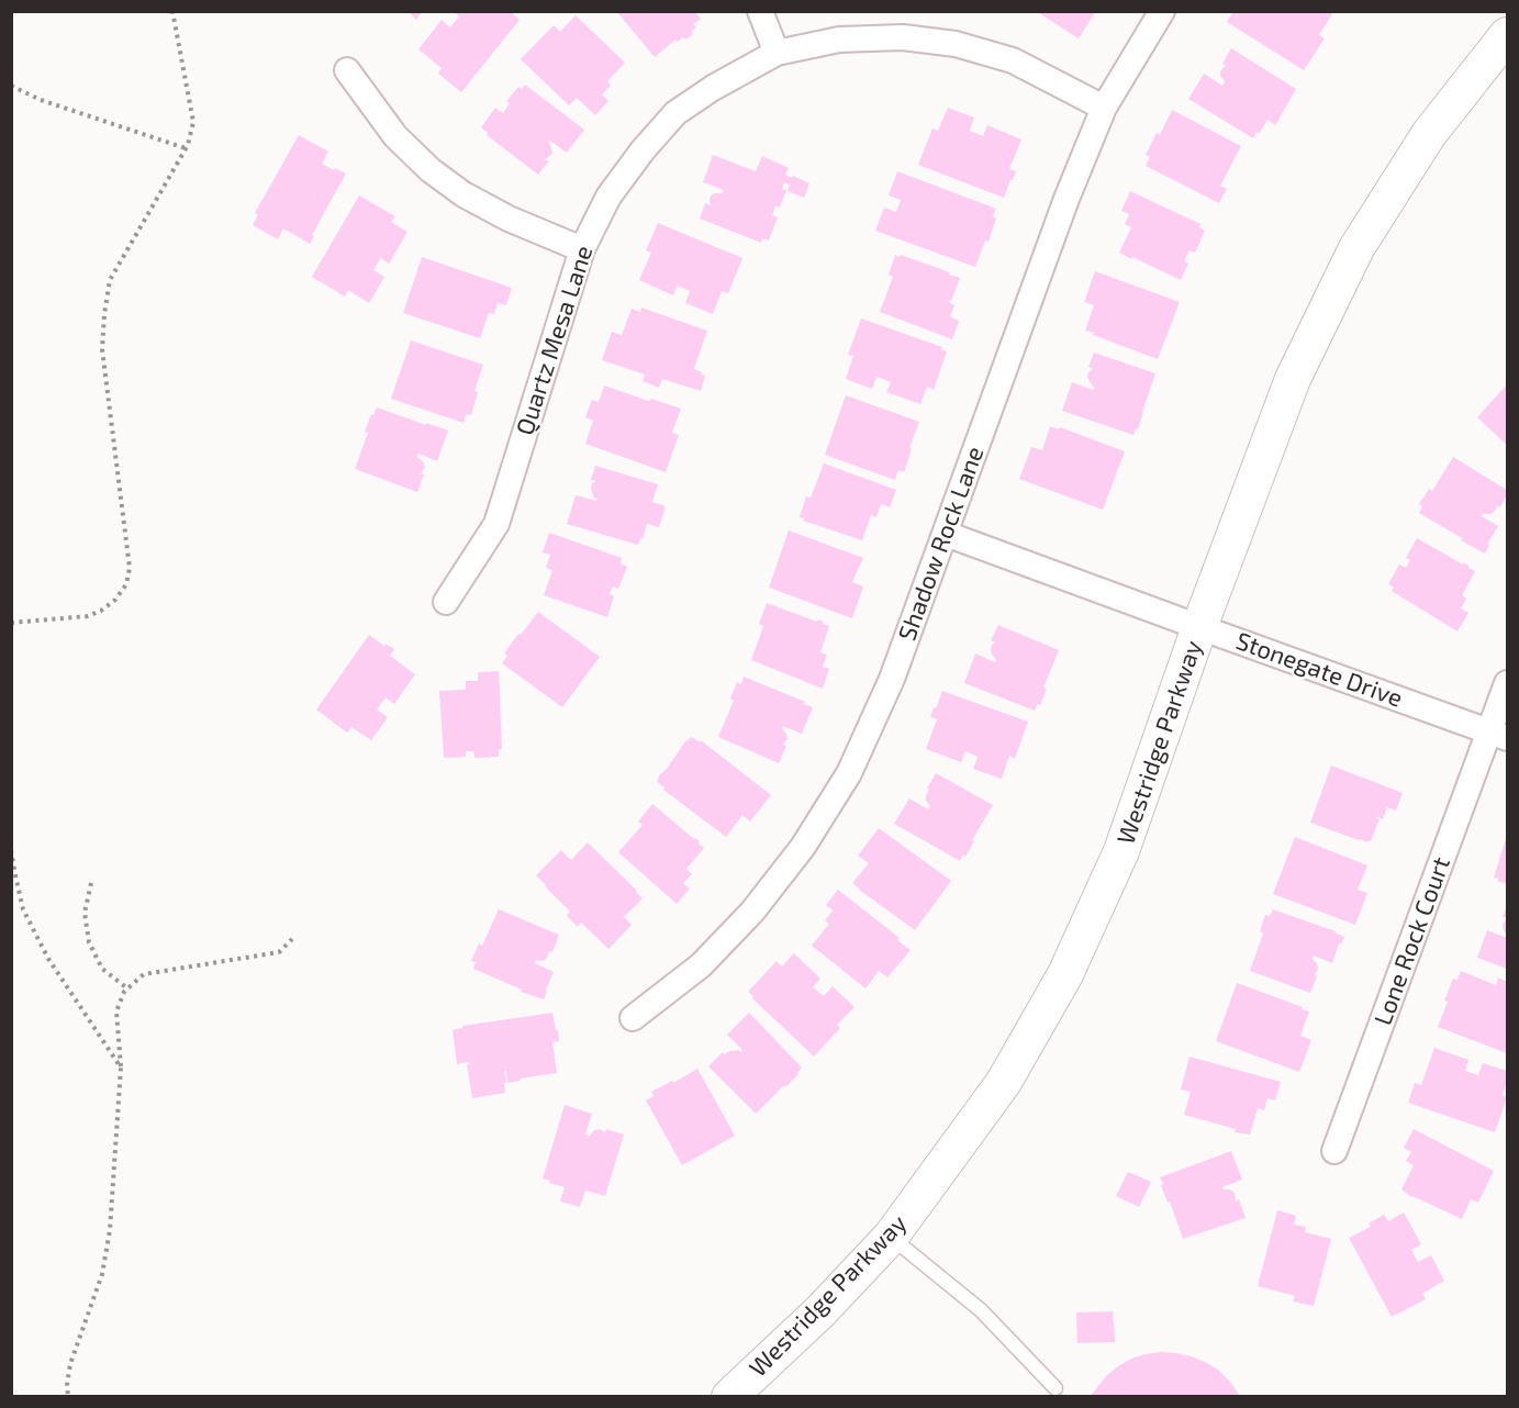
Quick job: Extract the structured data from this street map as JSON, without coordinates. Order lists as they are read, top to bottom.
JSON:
{
  "streets": {
    "street": [
      "Quartz Mesa Lane",
      "Shadow Rock Lane",
      "Stonegate Drive",
      "Westridge Parkway",
      "Lone Rock Court"
    ]
  },
  "crossings": [
    ["Quartz Mesa Lane", "Shadow Rock Lane"],
    ["Shadow Rock Lane", "Stonegate Drive"],
    ["Stonegate Drive", "Westridge Parkway"],
    ["Stonegate Drive", "Lone Rock Court"]
  ]
}
